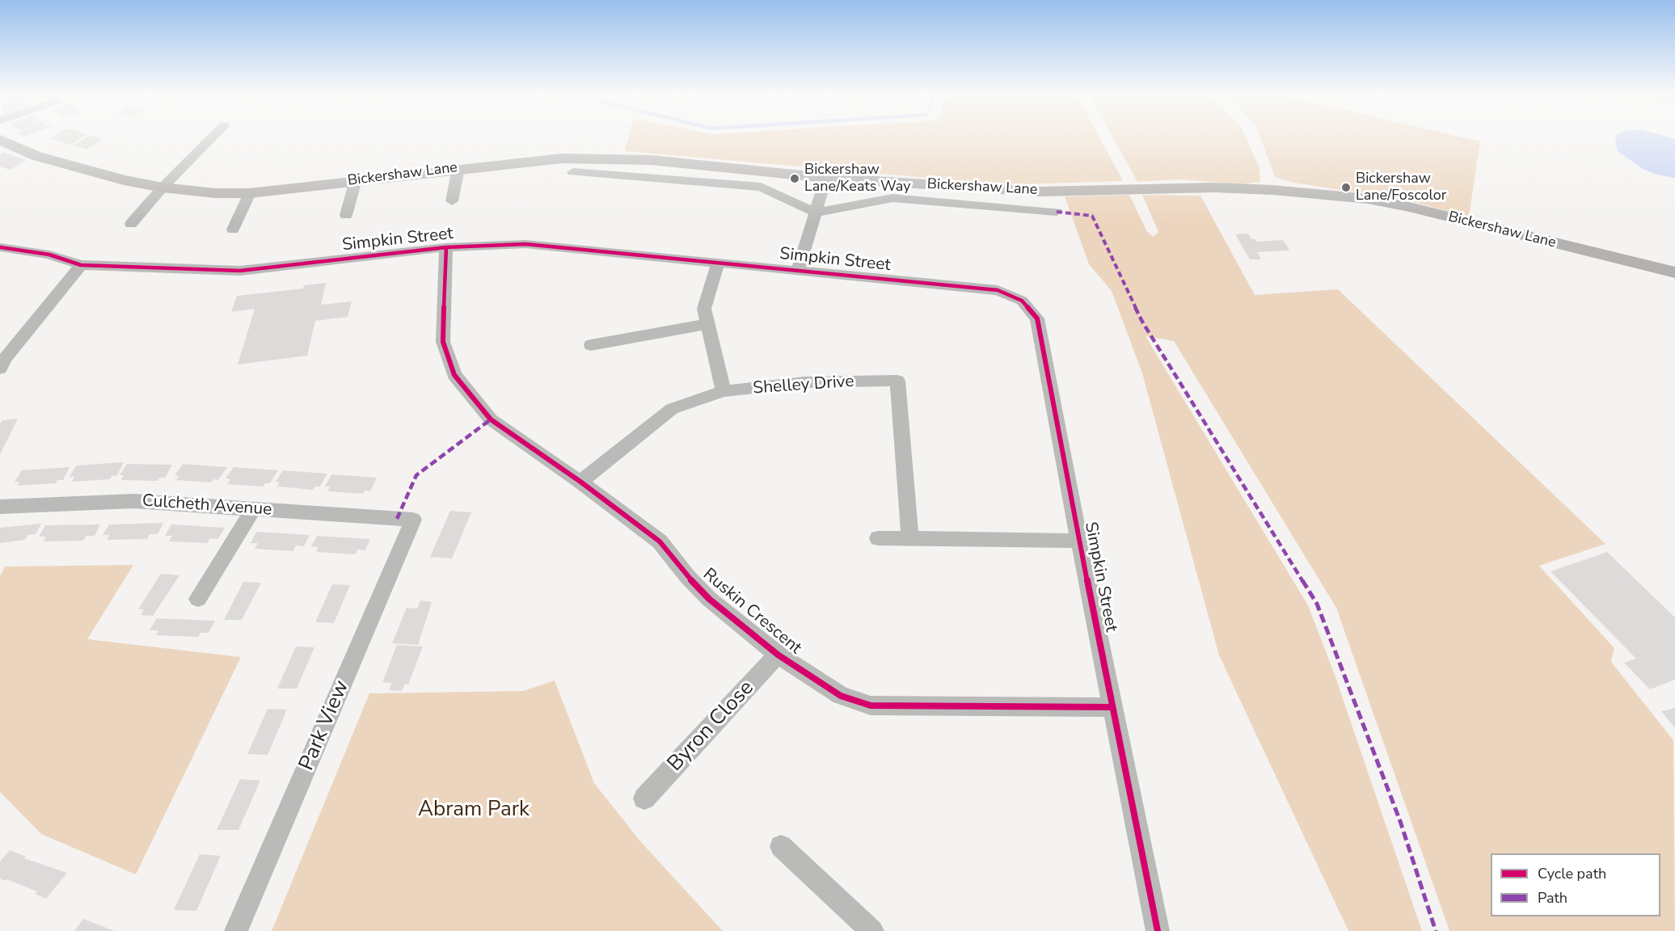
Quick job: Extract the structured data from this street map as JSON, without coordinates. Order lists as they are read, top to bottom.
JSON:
{
  "streets": {
    "main road": ["Bickershaw Lane"],
    "street": [
      "Simpkin Street",
      "Shelley Drive",
      "Culcheth Avenue",
      "Ruskin Crescent",
      "Park View",
      "Byron Close"
    ]
  },
  "crossings": [
    ["Simpkin Street", "Ruskin Crescent"],
    ["Shelley Drive", "Ruskin Crescent"],
    ["Culcheth Avenue", "Park View"],
    ["Ruskin Crescent", "Byron Close"]
  ],
  "parks": ["Abram Park"],
  "places": ["Bickershaw Lane/Keats Way", "Bickershaw Lane/Foscolor"],
  "legend": ["Cycle path", "Path"]
}
